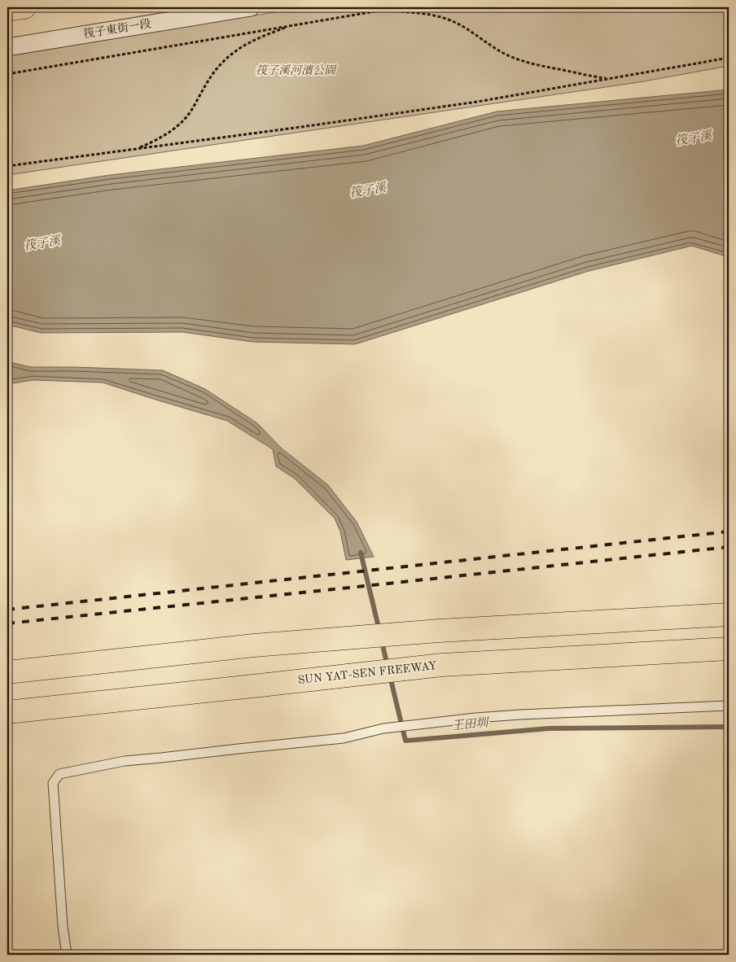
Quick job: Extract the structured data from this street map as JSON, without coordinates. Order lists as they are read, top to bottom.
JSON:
{
  "streets": {
    "highway": ["SUN YAT-SEN FREEWAY"],
    "street": ["筏子東街一段"]
  },
  "water": ["筏子溪", "王田圳"],
  "parks": ["筏子溪河濱公園"]
}
